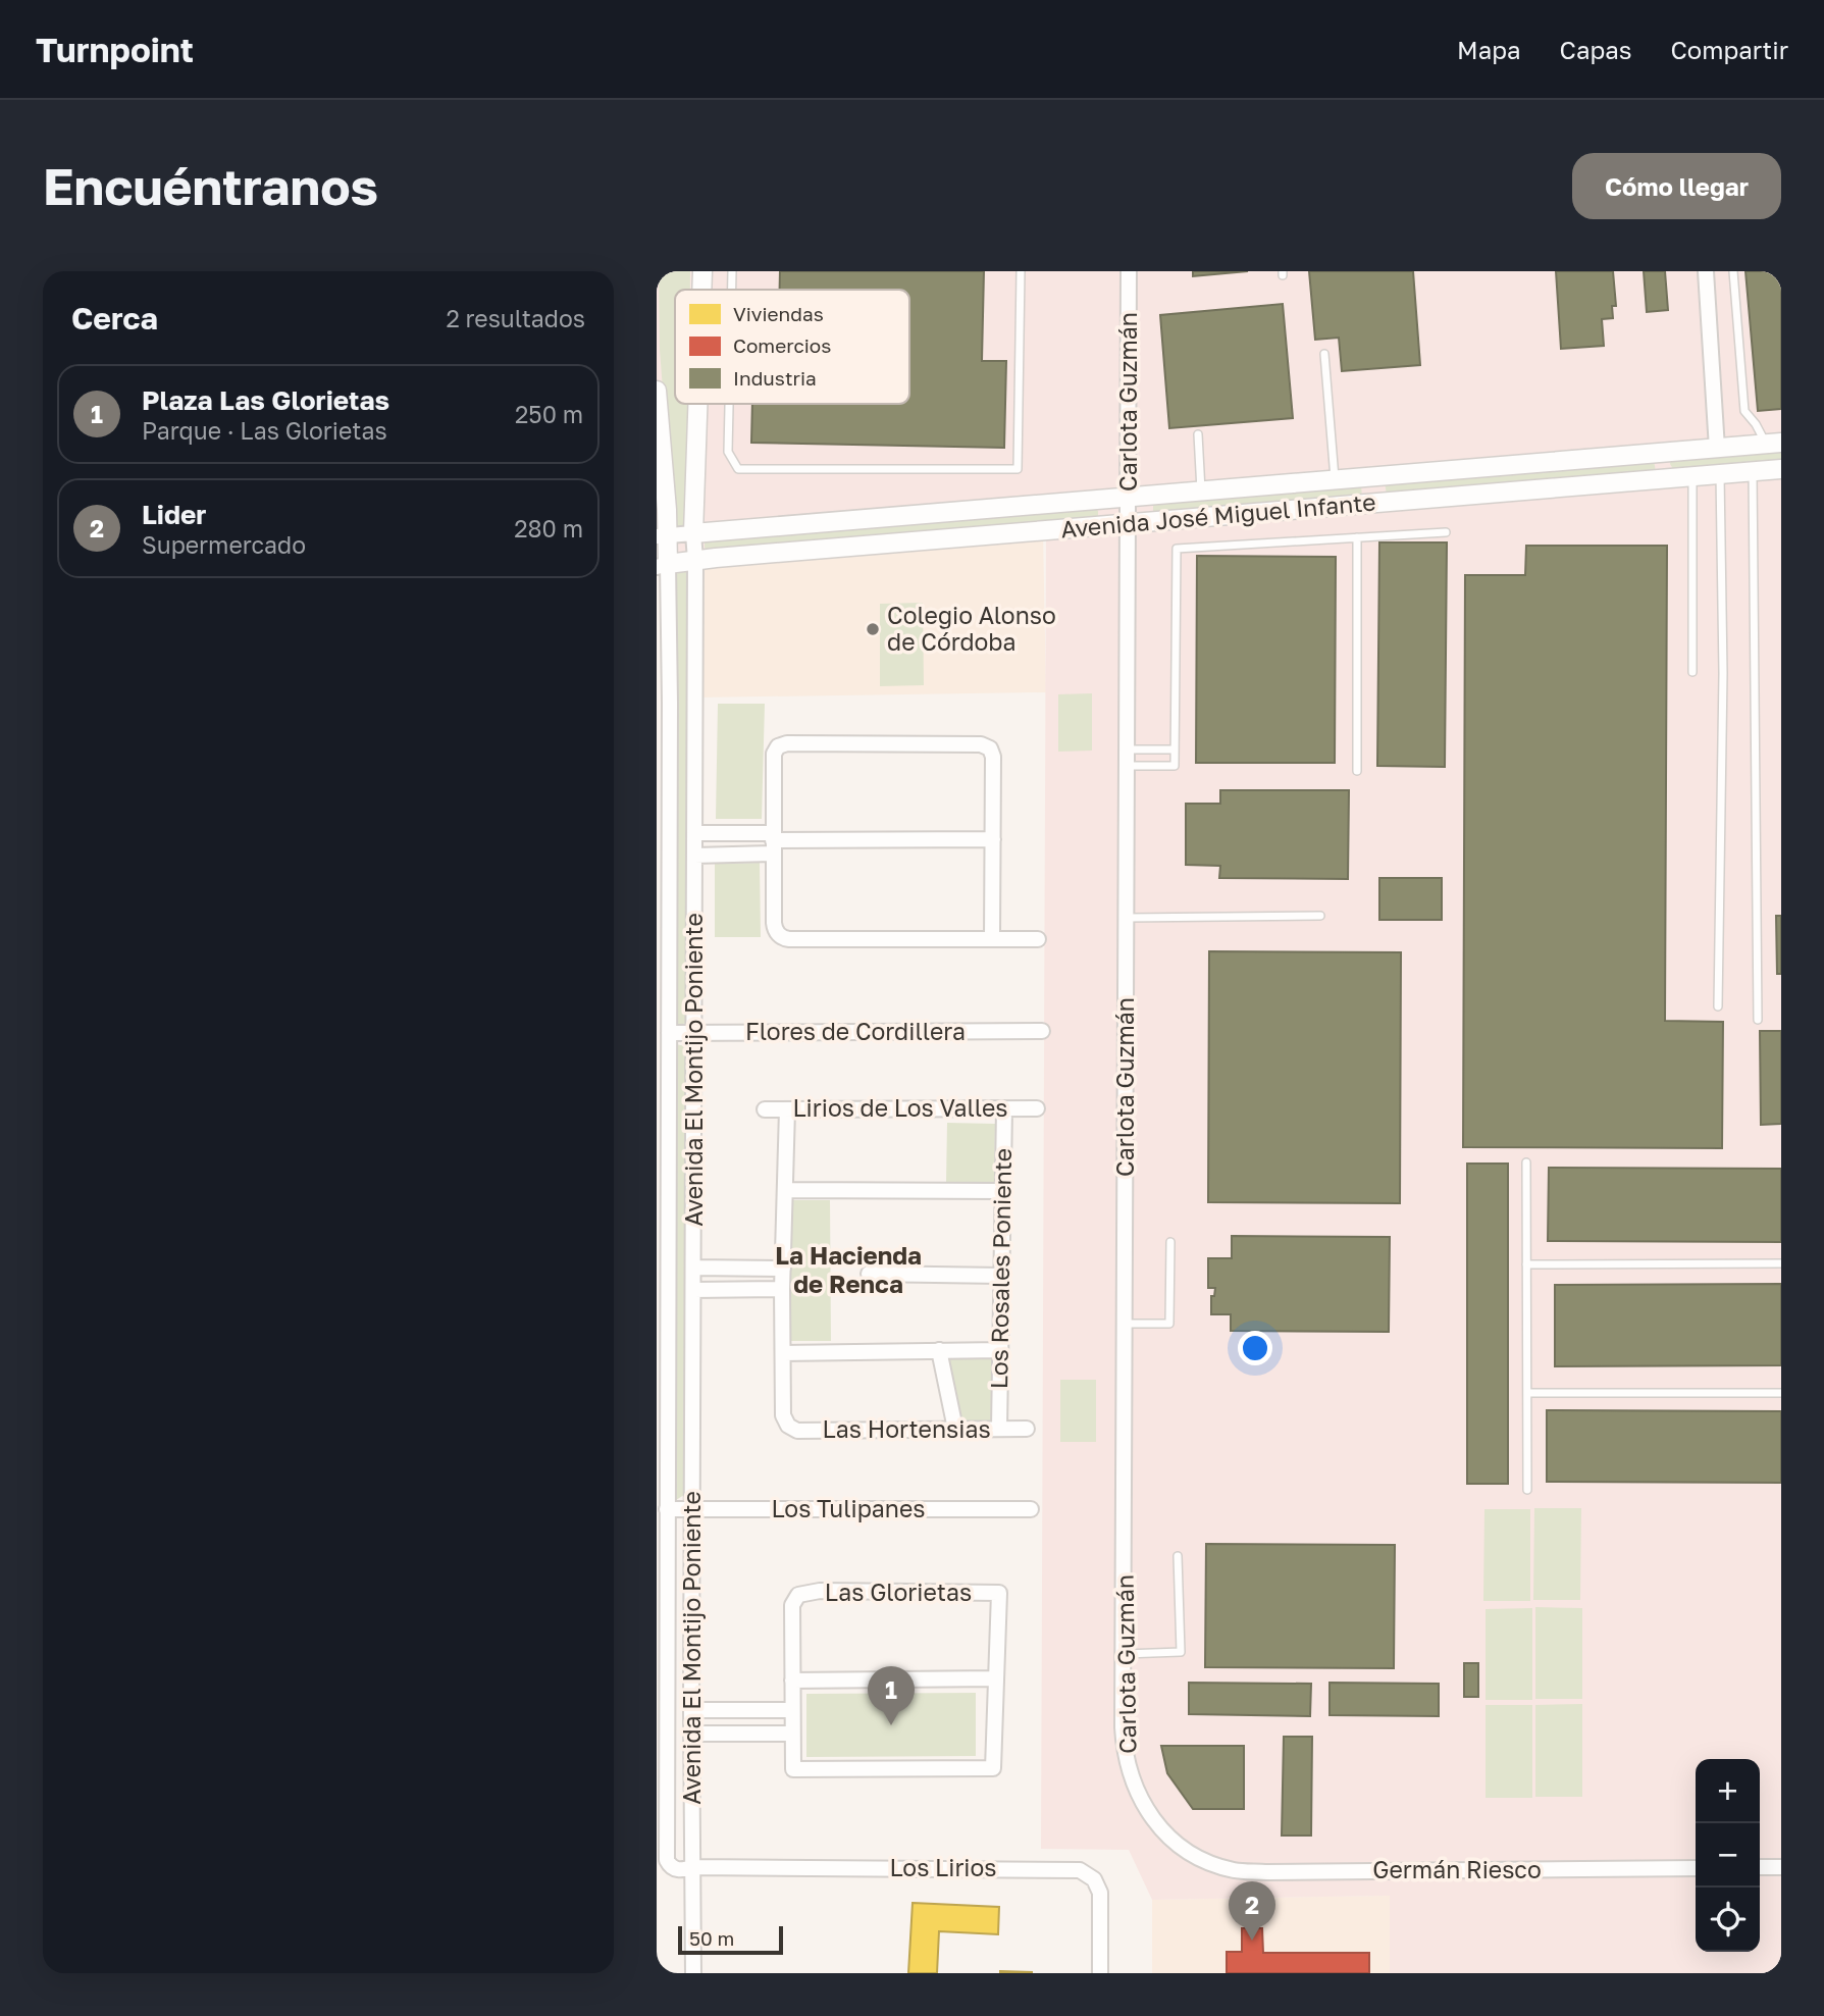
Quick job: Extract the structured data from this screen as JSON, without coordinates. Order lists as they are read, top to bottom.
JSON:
{
  "streets": {
    "street": [
      "Carlota Guzmán",
      "Avenida José Miguel Infante",
      "Flores de Cordillera",
      "Avenida El Montijo Poniente",
      "Lirios de Los Valles",
      "Los Rosales Poniente",
      "Las Hortensias",
      "Los Tulipanes",
      "Las Glorietas",
      "Los Lirios",
      "Germán Riesco"
    ]
  },
  "crossings": [
    ["Carlota Guzmán", "Avenida José Miguel Infante"],
    ["Carlota Guzmán", "Germán Riesco"],
    ["Avenida José Miguel Infante", "Avenida El Montijo Poniente"],
    ["Flores de Cordillera", "Avenida El Montijo Poniente"],
    ["Avenida El Montijo Poniente", "Los Tulipanes"],
    ["Avenida El Montijo Poniente", "Los Lirios"],
    ["Lirios de Los Valles", "Los Rosales Poniente"],
    ["Los Rosales Poniente", "Las Hortensias"]
  ],
  "districts": ["La Hacienda de Renca"],
  "places": ["Colegio Alonso de Córdoba"],
  "legend": ["Viviendas", "Comercios", "Industria"],
  "scale_bar": "50 m",
  "page": {
    "header": "Turnpoint",
    "nav": ["Mapa", "Capas", "Compartir"],
    "buttons": "Cómo llegar",
    "title": "Encuéntranos",
    "heading": ["Cerca", "2 resultados"],
    "list": [
      {
        "mark": "1",
        "name": "Plaza Las Glorietas",
        "note": "Parque · Las Glorietas",
        "value": "250 m"
      },
      {
        "mark": "2",
        "name": "Lider",
        "note": "Supermercado",
        "value": "280 m"
      }
    ],
    "pins": ["1", "2"],
    "map_buttons": ["+", "−"],
    "scale": "50 m"
  }
}
